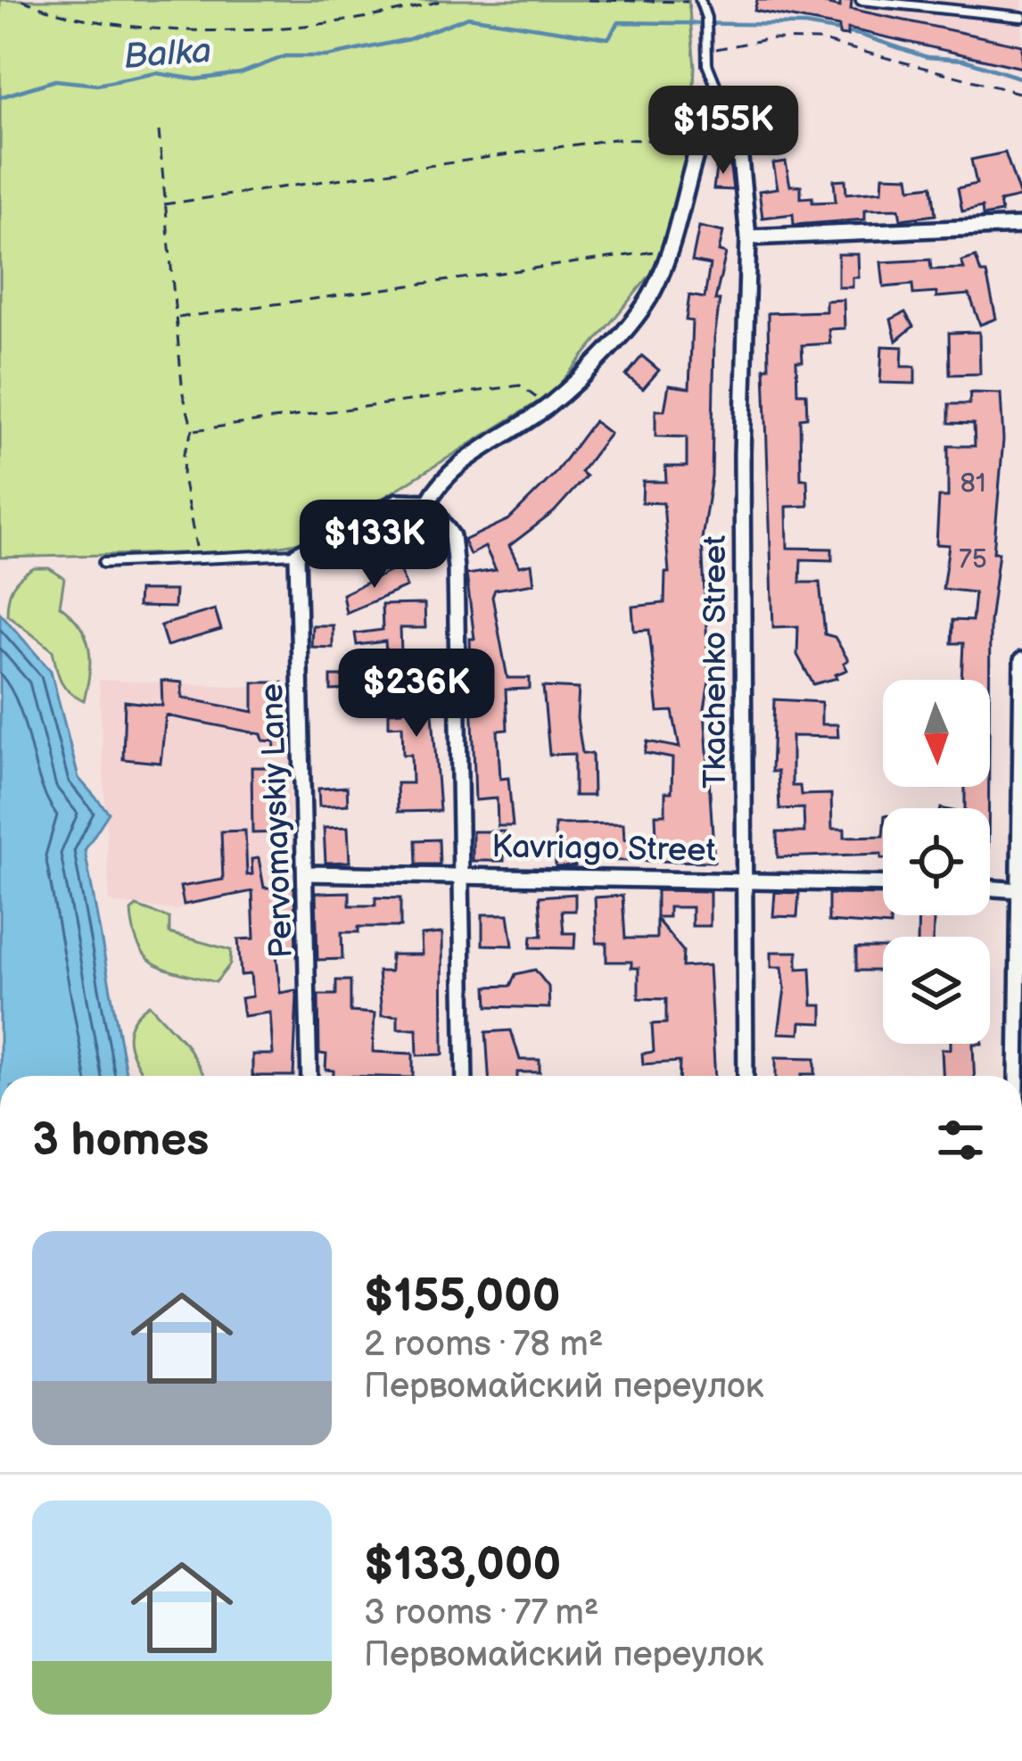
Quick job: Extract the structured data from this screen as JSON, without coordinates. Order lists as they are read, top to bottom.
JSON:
{
  "streets": {
    "street": ["Tkachenko Street", "Pervomayskiy Lane", "Kavriago Street"]
  },
  "crossings": [
    ["Tkachenko Street", "Kavriago Street"],
    ["Pervomayskiy Lane", "Kavriago Street"]
  ],
  "water": ["Balka"],
  "house_numbers": ["81", "75"],
  "north": "bottom",
  "page": {
    "price": ["$155K", "$133K", "$236K"],
    "heading": "3 homes",
    "list": [
      {
        "name": "$155,000",
        "note": "2 rooms · 78 m² · Первомайский переулок"
      },
      {
        "name": "$133,000",
        "note": "3 rooms · 77 m² · Первомайский переулок"
      }
    ]
  }
}
